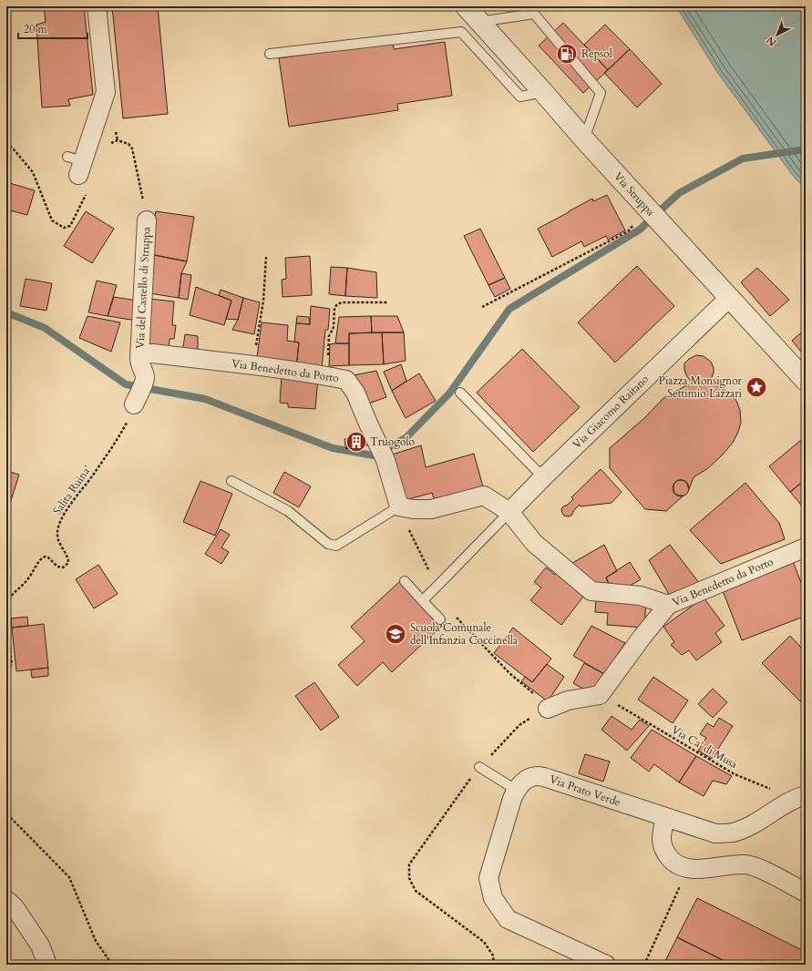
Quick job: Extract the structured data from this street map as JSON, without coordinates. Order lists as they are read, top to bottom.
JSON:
{
  "streets": {
    "street": [
      "Via Struppa",
      "Via del Castello di Struppa",
      "Via Benedetto da Porto",
      "Via Giacomo Raitano",
      "Via Prato Verde"
    ],
    "path": ["Salita Ruina'", "Via Ca' di Musa"]
  },
  "crossings": [
    ["Via Struppa", "Via Giacomo Raitano"],
    ["Via del Castello di Struppa", "Via Benedetto da Porto"],
    ["Via Benedetto da Porto", "Via Giacomo Raitano"],
    ["Via Ca' di Musa", "Via Prato Verde"]
  ],
  "places": {
    "fuel station": ["Repsol"],
    "place": ["Piazza Monsignor Settimio Lazzari"],
    "building": ["Truogolo"],
    "school or university": ["Scuola Comunale dell'Infanzia Coccinella"]
  },
  "scale_bar": "20 m",
  "north": "bottom left"
}
